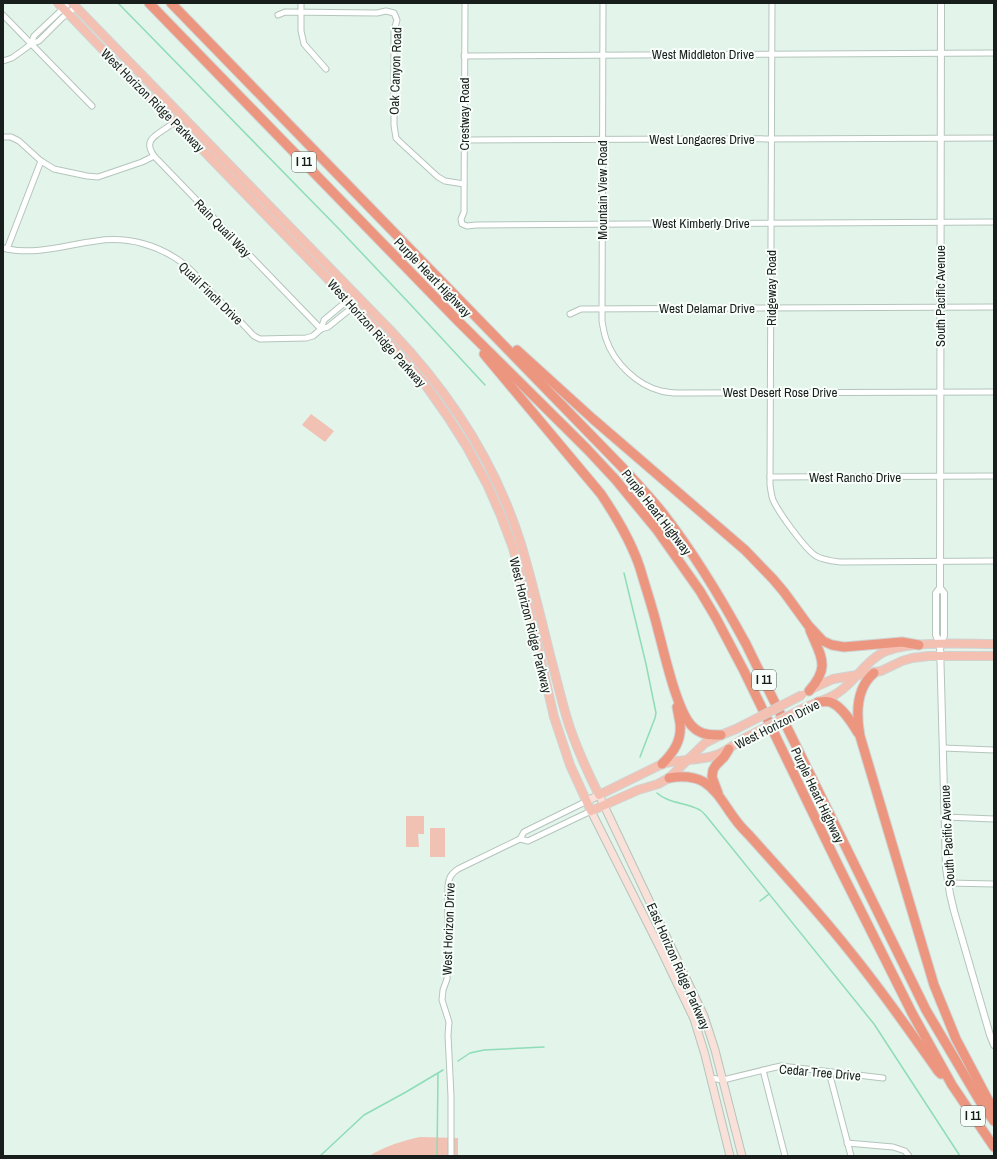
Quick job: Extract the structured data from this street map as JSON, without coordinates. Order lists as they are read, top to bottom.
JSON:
{
  "streets": {
    "highway": ["I 11", "Purple Heart Highway"],
    "main road": ["West Horizon Ridge Parkway", "West Horizon Drive", "East Horizon Ridge Parkway"],
    "street": [
      "West Middleton Drive",
      "Oak Canyon Road",
      "Crestway Road",
      "West Longacres Drive",
      "Mountain View Road",
      "West Kimberly Drive",
      "Rain Quail Way",
      "Ridgeway Road",
      "Quail Finch Drive",
      "South Pacific Avenue",
      "West Delamar Drive",
      "West Desert Rose Drive",
      "West Rancho Drive",
      "Cedar Tree Drive"
    ]
  },
  "crossings": [
    ["West Middleton Drive", "Crestway Road"],
    ["West Middleton Drive", "Mountain View Road"],
    ["West Middleton Drive", "Ridgeway Road"],
    ["West Middleton Drive", "South Pacific Avenue"],
    ["Oak Canyon Road", "Crestway Road"],
    ["West Horizon Ridge Parkway", "Quail Finch Drive"],
    ["West Horizon Ridge Parkway", "West Horizon Drive"],
    ["West Horizon Ridge Parkway", "East Horizon Ridge Parkway"],
    ["Crestway Road", "West Longacres Drive"],
    ["Crestway Road", "West Kimberly Drive"],
    ["West Longacres Drive", "Mountain View Road"],
    ["West Longacres Drive", "Ridgeway Road"],
    ["West Longacres Drive", "South Pacific Avenue"],
    ["Mountain View Road", "West Kimberly Drive"],
    ["Mountain View Road", "West Delamar Drive"],
    ["Mountain View Road", "West Desert Rose Drive"],
    ["West Kimberly Drive", "Ridgeway Road"],
    ["West Kimberly Drive", "South Pacific Avenue"],
    ["Rain Quail Way", "Quail Finch Drive"],
    ["Ridgeway Road", "South Pacific Avenue"],
    ["Ridgeway Road", "West Delamar Drive"],
    ["Ridgeway Road", "West Desert Rose Drive"],
    ["Ridgeway Road", "West Rancho Drive"],
    ["South Pacific Avenue", "West Delamar Drive"],
    ["South Pacific Avenue", "West Desert Rose Drive"],
    ["South Pacific Avenue", "West Rancho Drive"],
    ["South Pacific Avenue", "West Horizon Drive"],
    ["West Horizon Drive", "East Horizon Ridge Parkway"],
    ["East Horizon Ridge Parkway", "Cedar Tree Drive"]
  ]
}
